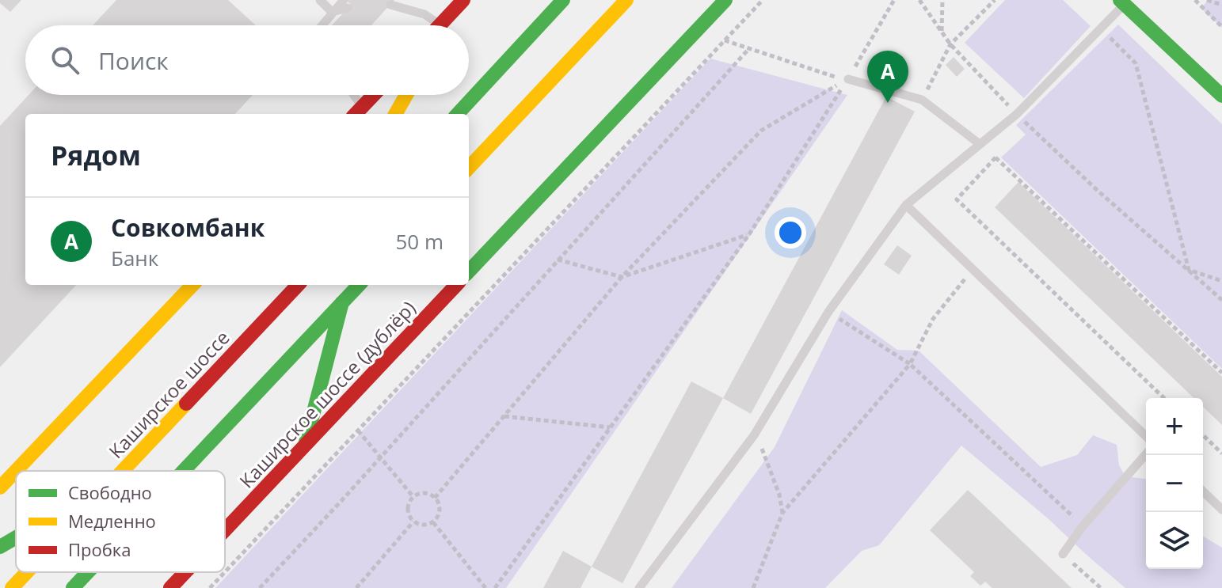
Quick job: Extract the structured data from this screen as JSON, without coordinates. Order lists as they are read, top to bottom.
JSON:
{
  "streets": {
    "main road": ["Каширское шоссе", "Каширское шоссе (дублёр)"]
  },
  "legend": ["Свободно", "Медленно", "Пробка"],
  "page": {
    "search": "Поиск",
    "pins": "A",
    "heading": "Рядом",
    "list": [
      {
        "mark": "A",
        "name": "Совкомбанк",
        "note": "Банк",
        "value": "50 m"
      }
    ],
    "map_buttons": ["+", "−"]
  }
}
